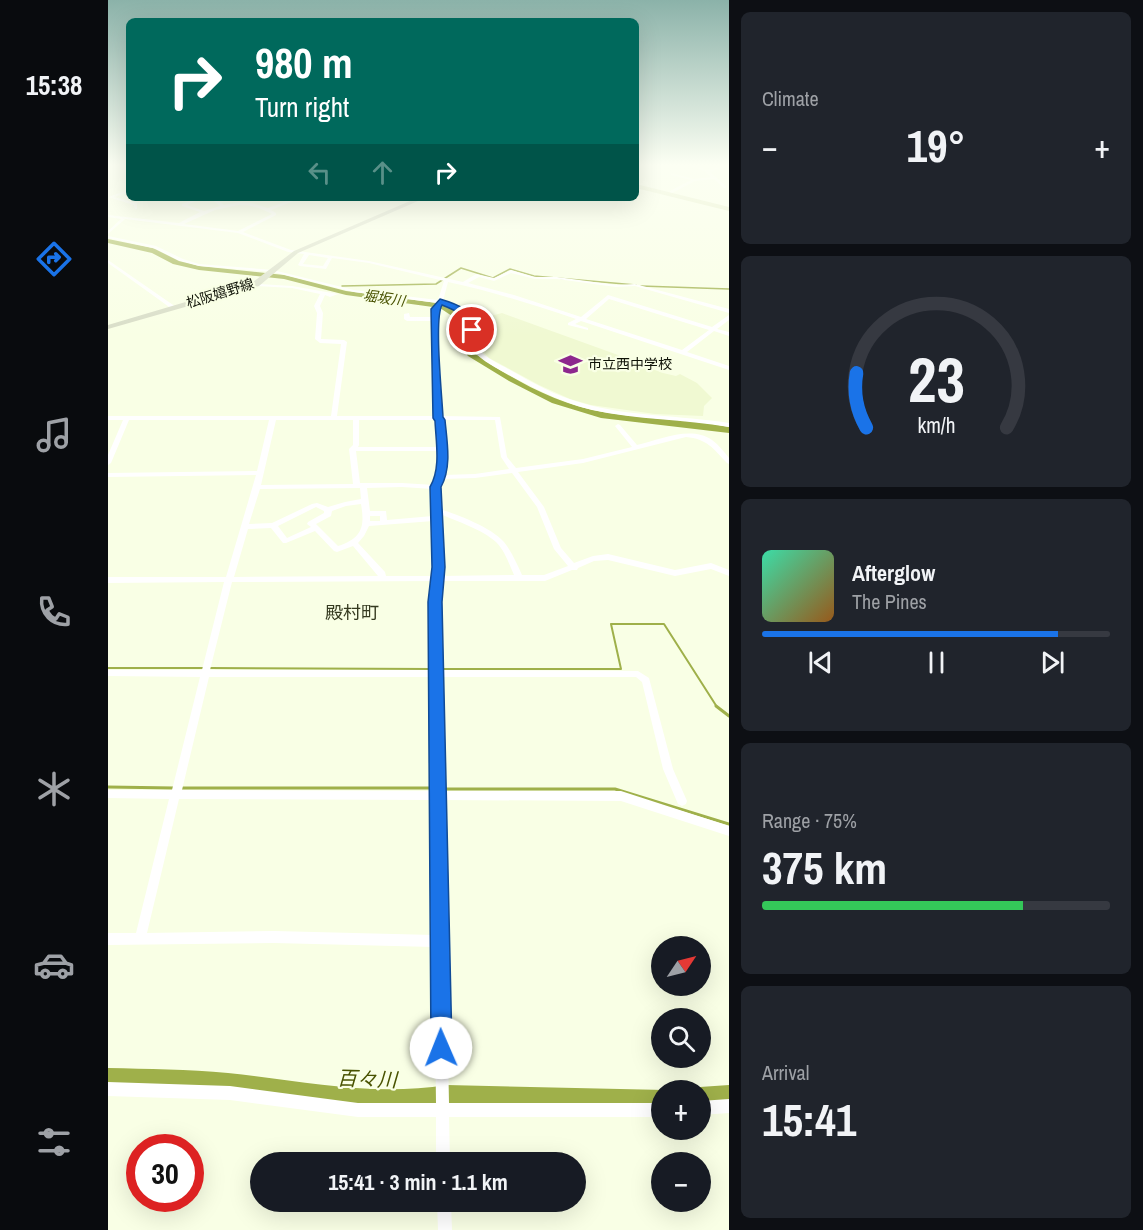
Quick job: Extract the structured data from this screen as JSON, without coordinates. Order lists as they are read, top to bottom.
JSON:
{
  "streets": {
    "main road": ["松阪嬉野線"]
  },
  "districts": ["殿村町"],
  "water": ["堀坂川", "百々川"],
  "places": {
    "school or university": ["市立西中学校"]
  },
  "north": "top right",
  "page": {
    "tabs": "15:38",
    "tile": [
      "Climate",
      ["Range · 75%", "375 km"],
      ["Arrival", "15:41"]
    ],
    "turn": ["980 m", "Turn right"],
    "heat": ["−", "19°", "+"],
    "song": ["Afterglow", "The Pines"],
    "map_buttons": ["+", "−"],
    "limit": "30",
    "trip": "15:41 · 3 min · 1.1 km",
    "gauge": ["23", "km/h"]
  }
}
